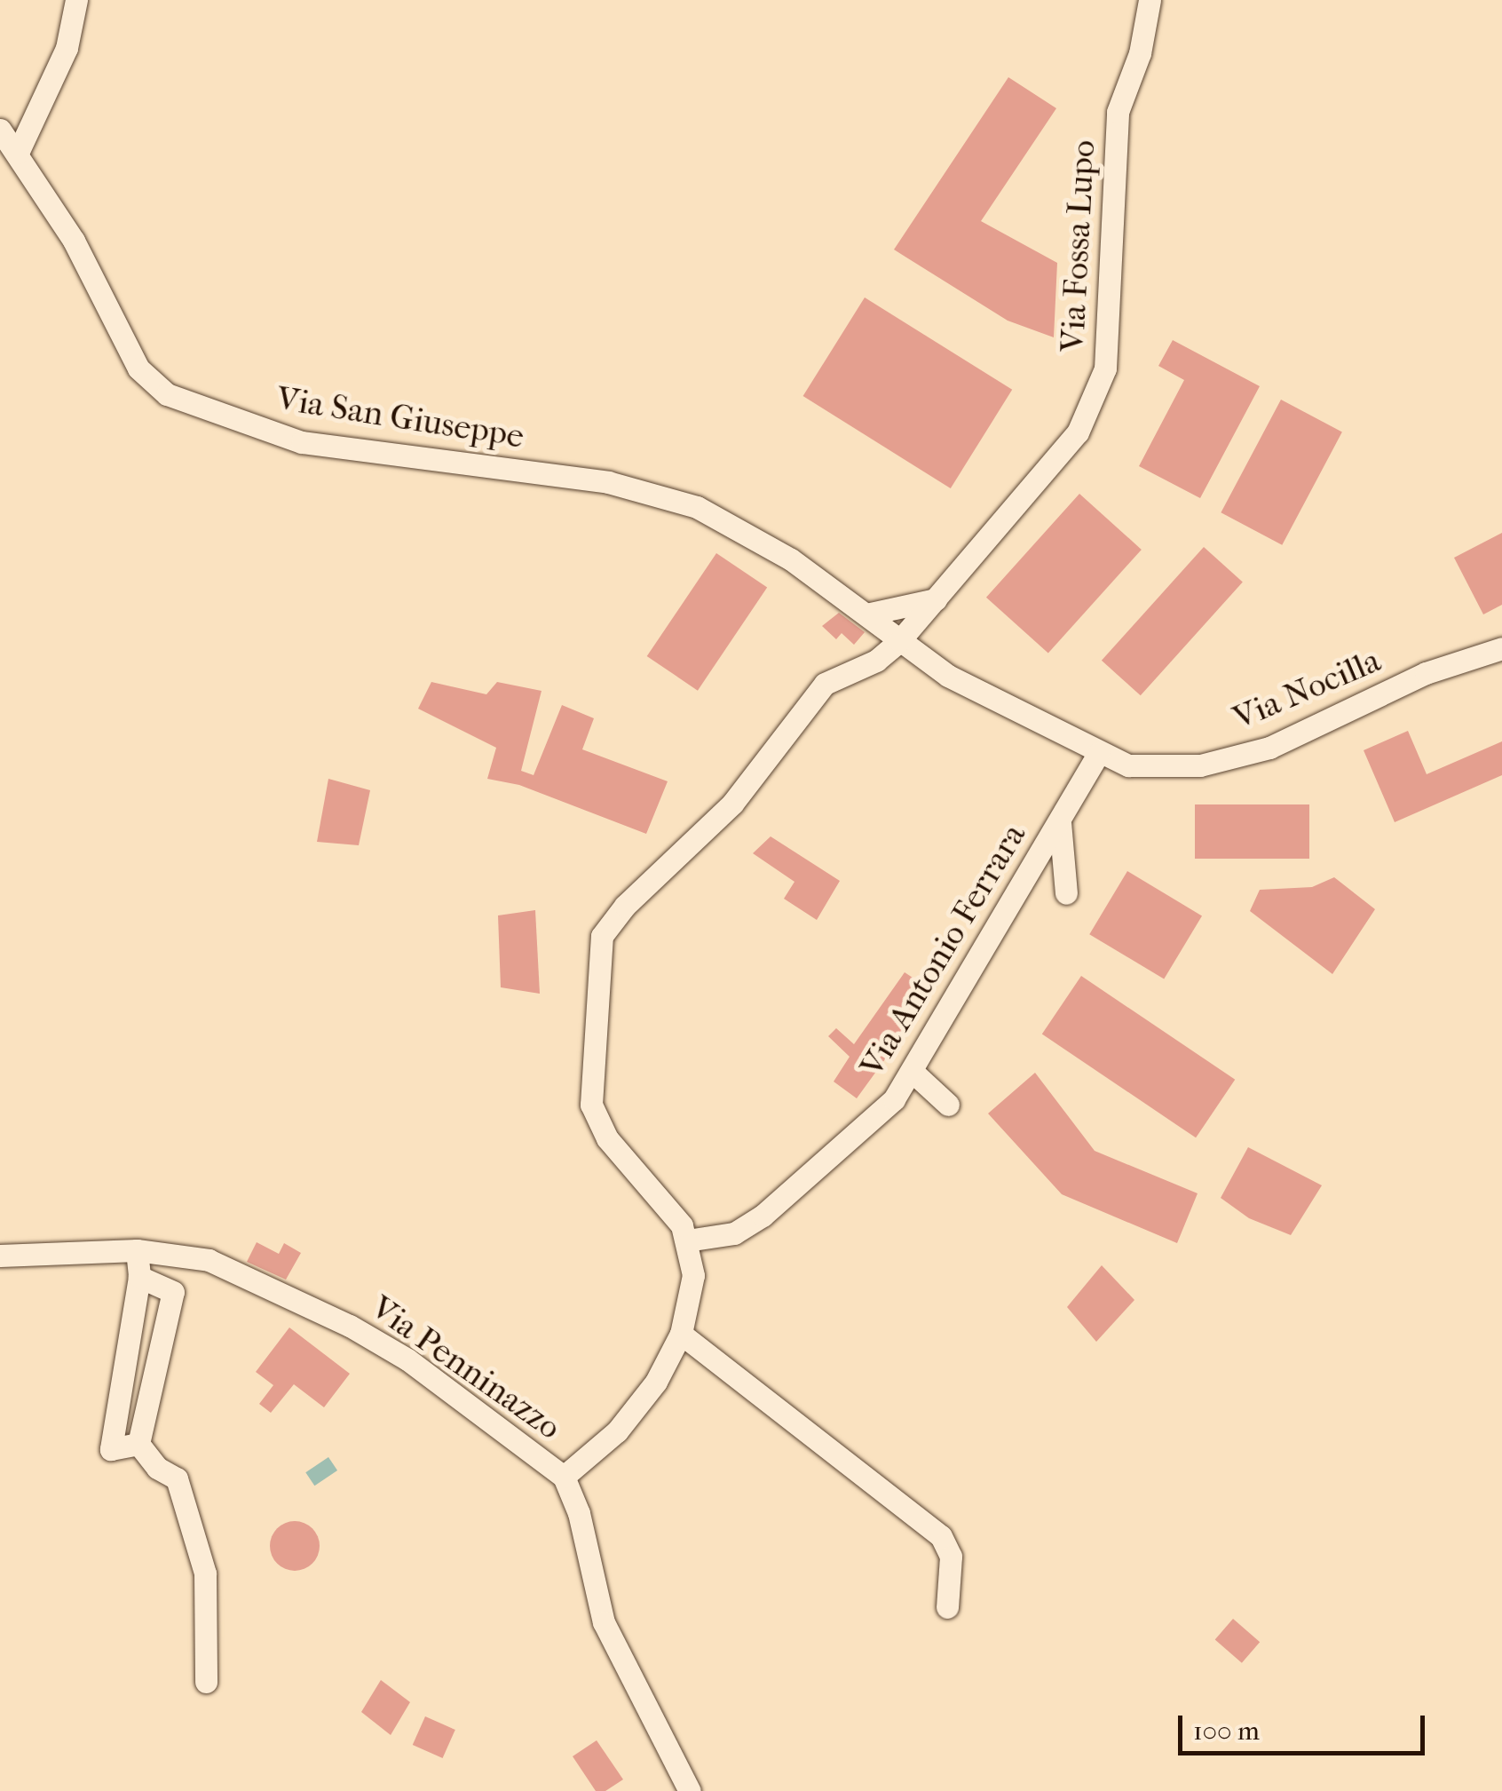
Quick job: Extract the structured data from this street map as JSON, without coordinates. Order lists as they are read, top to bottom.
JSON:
{
  "streets": {
    "street": [
      "Via Fossa Lupo",
      "Via San Giuseppe",
      "Via Nocilla",
      "Via Antonio Ferrara",
      "Via Penninazzo"
    ]
  },
  "crossings": [
    ["Via Fossa Lupo", "Via San Giuseppe"],
    ["Via Fossa Lupo", "Via Nocilla"],
    ["Via Fossa Lupo", "Via Antonio Ferrara"],
    ["Via San Giuseppe", "Via Nocilla"],
    ["Via Nocilla", "Via Antonio Ferrara"]
  ],
  "scale_bar": "100 m"
}
